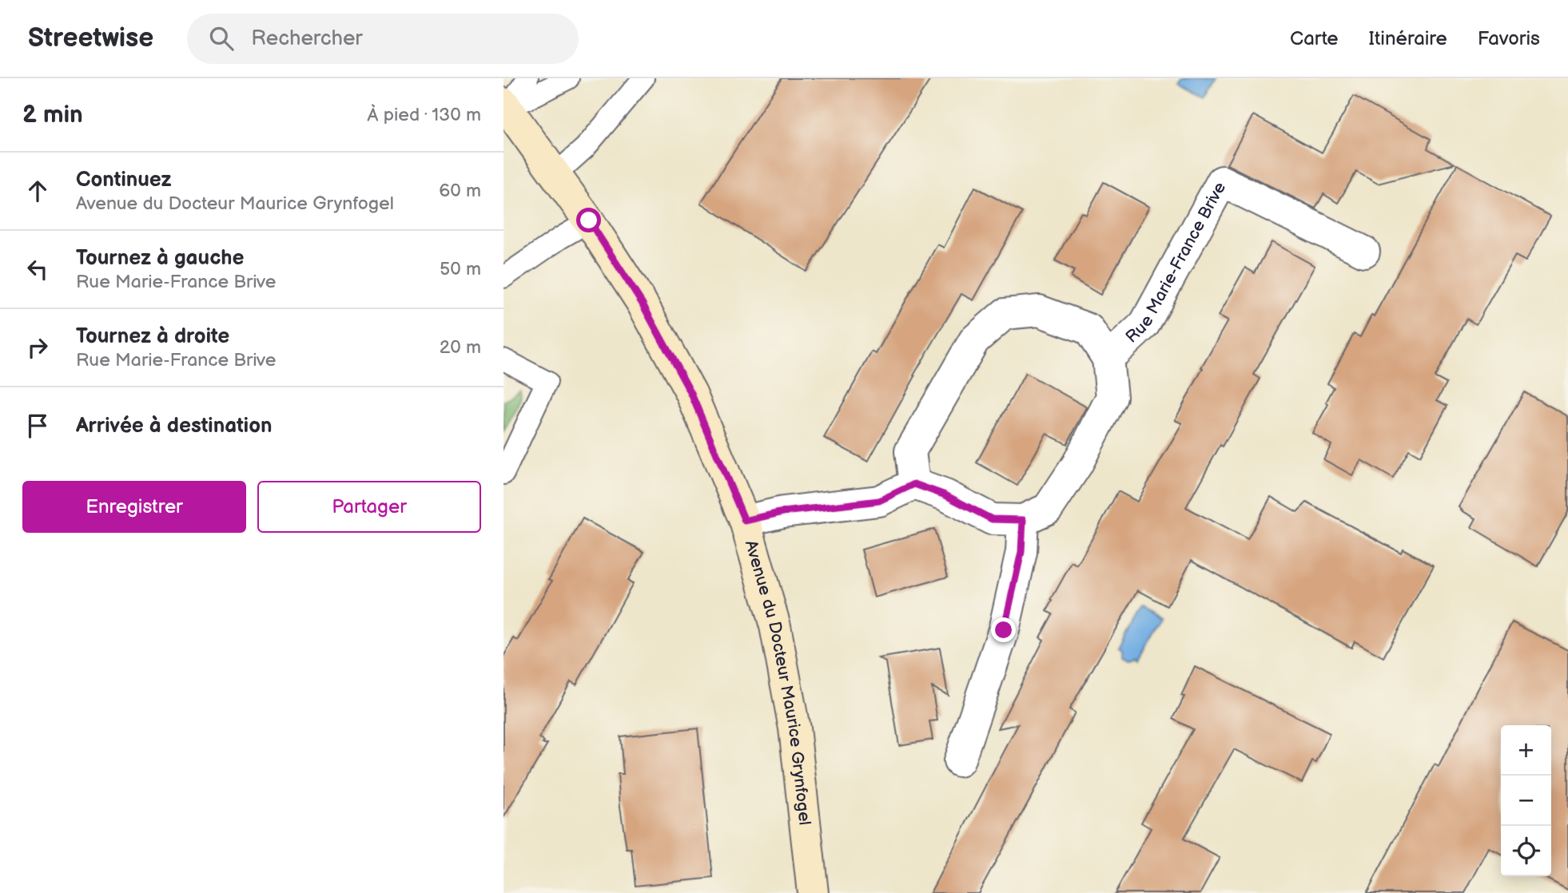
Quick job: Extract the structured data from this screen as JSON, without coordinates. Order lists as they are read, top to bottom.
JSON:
{
  "streets": {
    "street": ["Rue Marie-France Brive", "Avenue du Docteur Maurice Grynfogel"]
  },
  "page": {
    "header": "Streetwise",
    "search": "Rechercher",
    "nav": ["Carte", "Itinéraire", "Favoris"],
    "heading": ["2 min", "À pied · 130 m"],
    "list": [
      ["Continuez", "Avenue du Docteur Maurice Grynfogel", "60 m"],
      ["Tournez à gauche", "Rue Marie-France Brive", "50 m"],
      ["Tournez à droite", "Rue Marie-France Brive", "20 m"],
      "Arrivée à destination"
    ],
    "buttons": ["Enregistrer", "Partager"],
    "map_buttons": ["+", "−"]
  }
}
